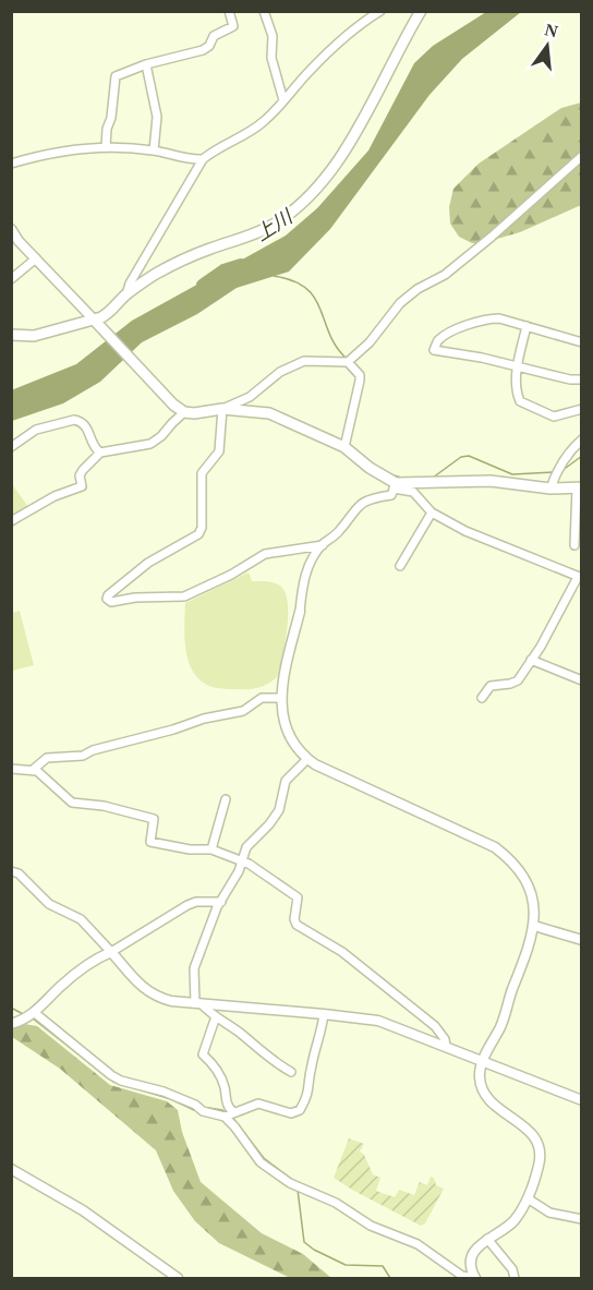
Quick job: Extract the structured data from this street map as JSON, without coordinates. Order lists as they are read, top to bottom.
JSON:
{
  "water": ["上川"],
  "north": "top"
}
